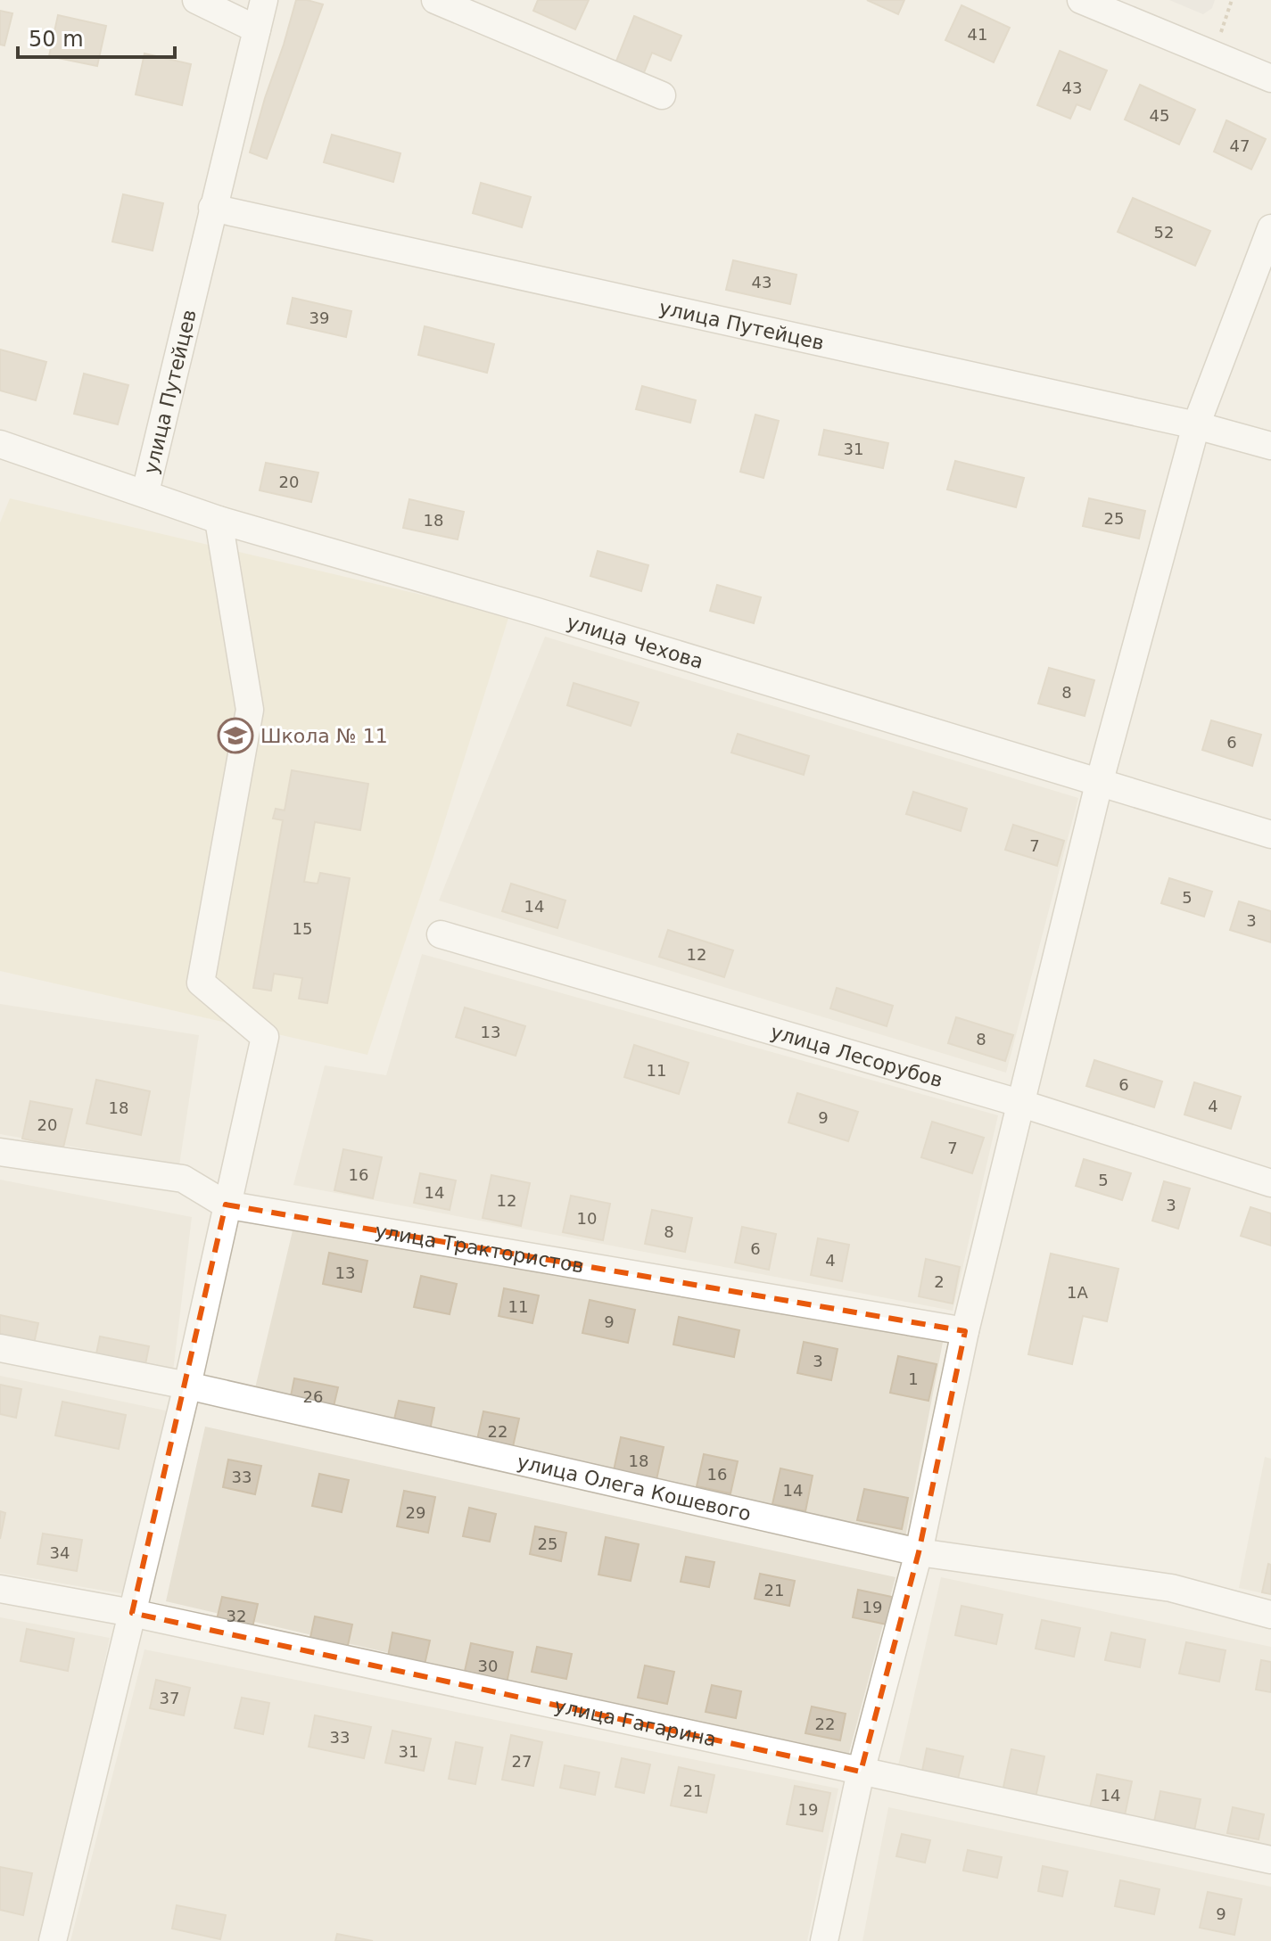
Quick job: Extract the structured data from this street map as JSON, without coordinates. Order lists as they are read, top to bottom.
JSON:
{
  "streets": {
    "street": [
      "улица Путейцев",
      "улица Чехова",
      "улица Лесорубов",
      "улица Трактористов",
      "улица Олега Кошевого",
      "улица Гагарина"
    ]
  },
  "crossings": [
    ["улица Путейцев", "улица Чехова"]
  ],
  "places": {
    "school or university": ["Школа № 11"]
  },
  "house_numbers": [
    "41",
    "43",
    "45",
    "47",
    "52",
    "43",
    "39",
    "31",
    "20",
    "25",
    "18",
    "8",
    "6",
    "7",
    "5",
    "14",
    "3",
    "15",
    "12",
    "13",
    "8",
    "11",
    "6",
    "4",
    "18",
    "9",
    "20",
    "7",
    "16",
    "5",
    "14",
    "12",
    "3",
    "10",
    "8",
    "6",
    "4",
    "13",
    "2",
    "1А",
    "11",
    "9",
    "3",
    "1",
    "26",
    "22",
    "18",
    "16",
    "33",
    "14",
    "29",
    "25",
    "34",
    "21",
    "19",
    "32",
    "30",
    "37",
    "22",
    "33",
    "31",
    "27",
    "21",
    "14",
    "19",
    "9"
  ],
  "scale_bar": "50 m"
}
